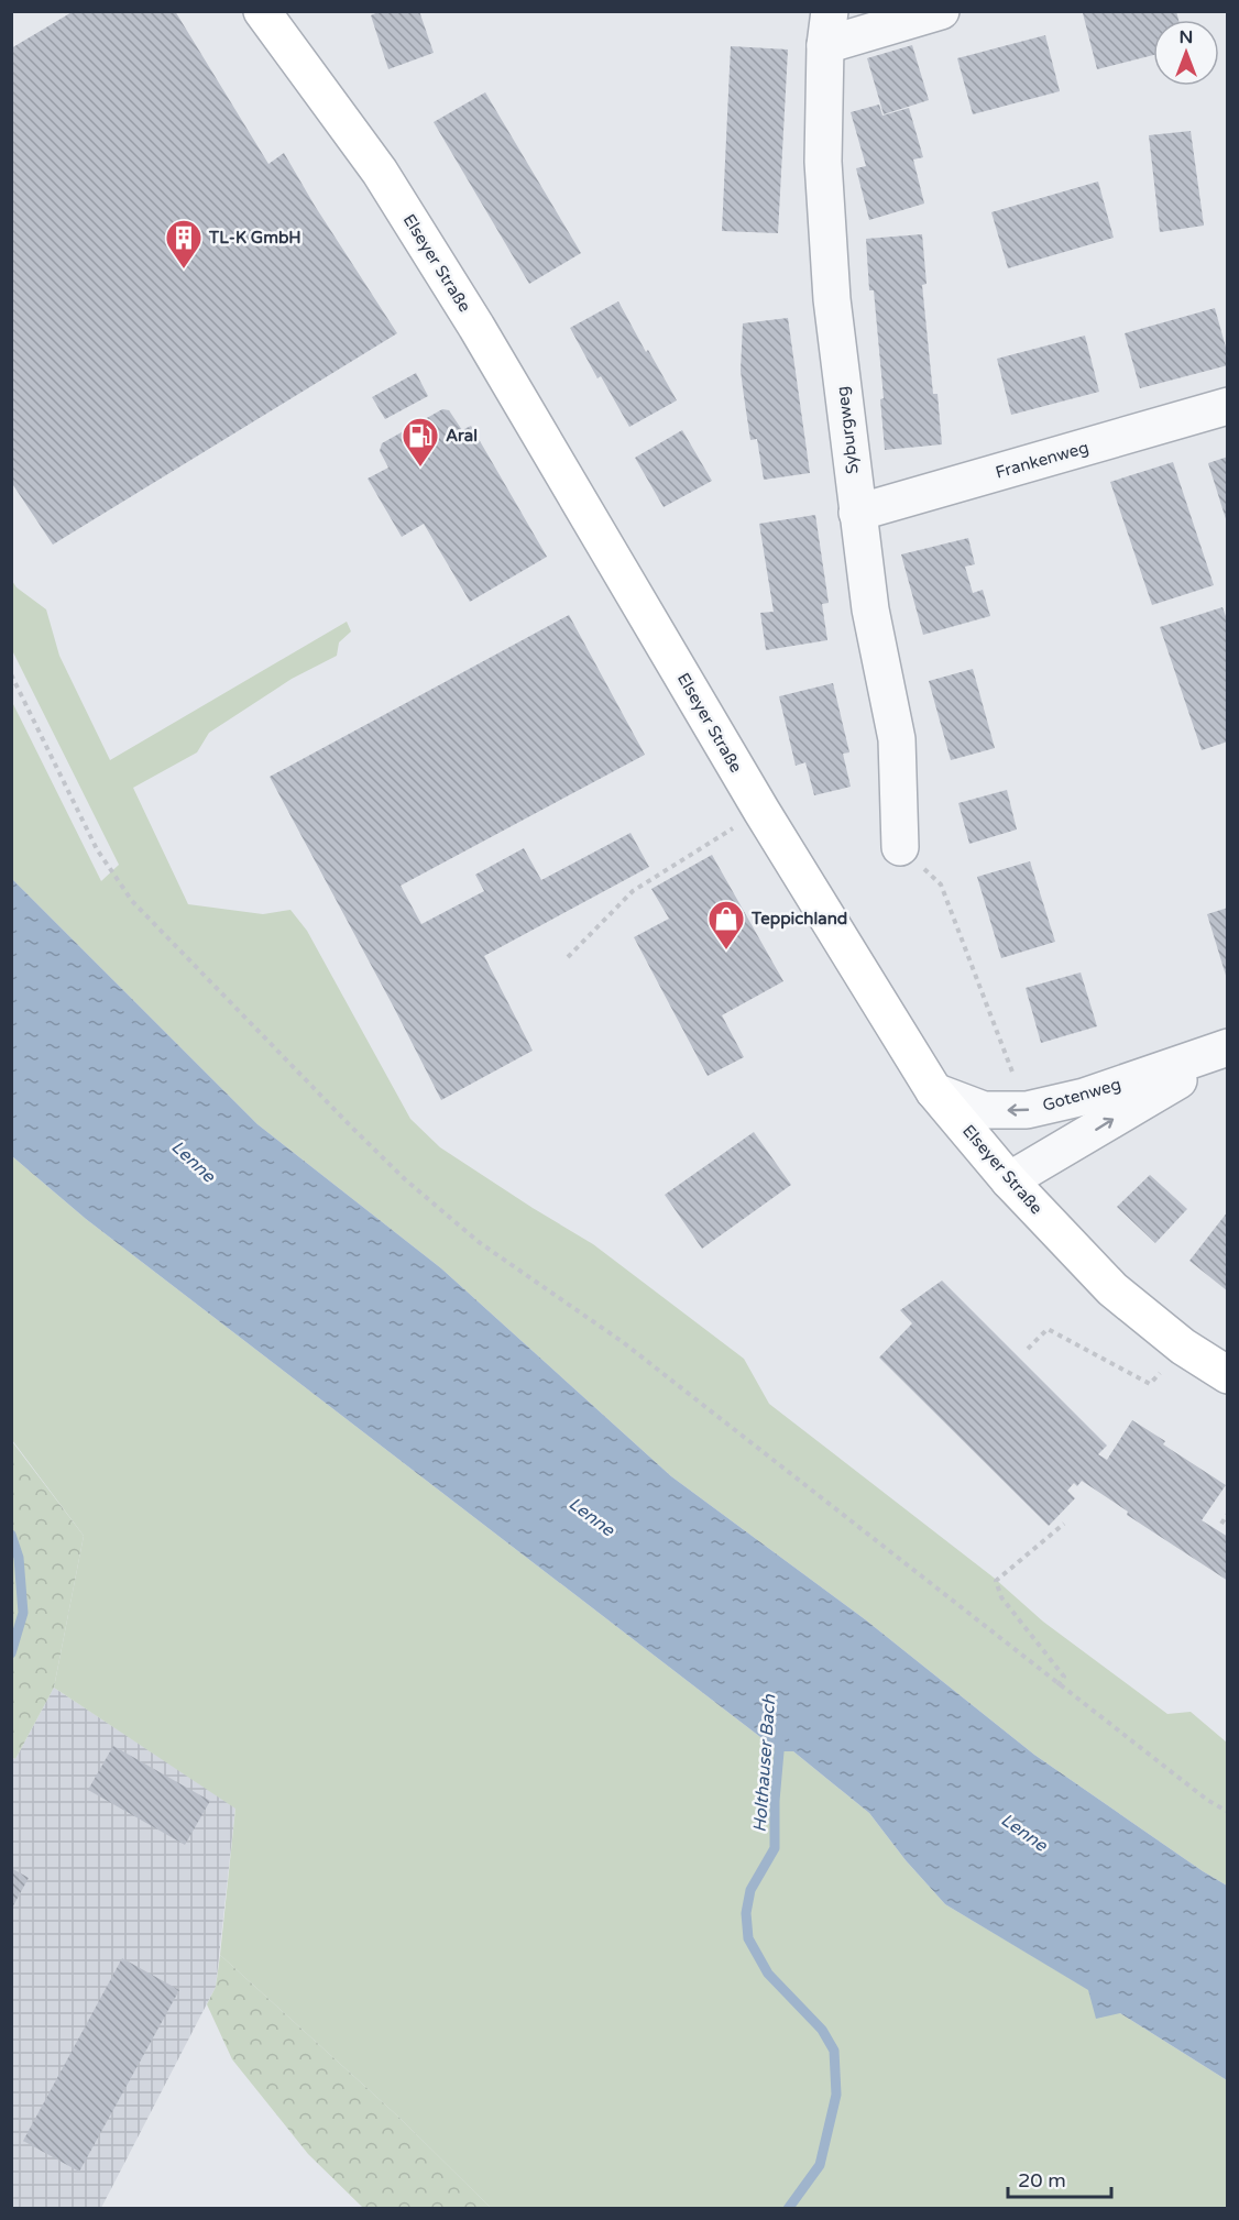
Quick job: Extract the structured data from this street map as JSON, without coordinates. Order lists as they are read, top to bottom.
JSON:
{
  "streets": {
    "main road": ["Elseyer Straße"],
    "street": ["Syburgweg", "Frankenweg", "Gotenweg"]
  },
  "crossings": [
    ["Elseyer Straße", "Gotenweg"],
    ["Syburgweg", "Frankenweg"]
  ],
  "water": ["Lenne", "Holthauser Bach"],
  "places": {
    "building": ["TL-K GmbH"],
    "fuel station": ["Aral"],
    "shop": ["Teppichland"]
  },
  "scale_bar": "20 m",
  "north": "top"
}
